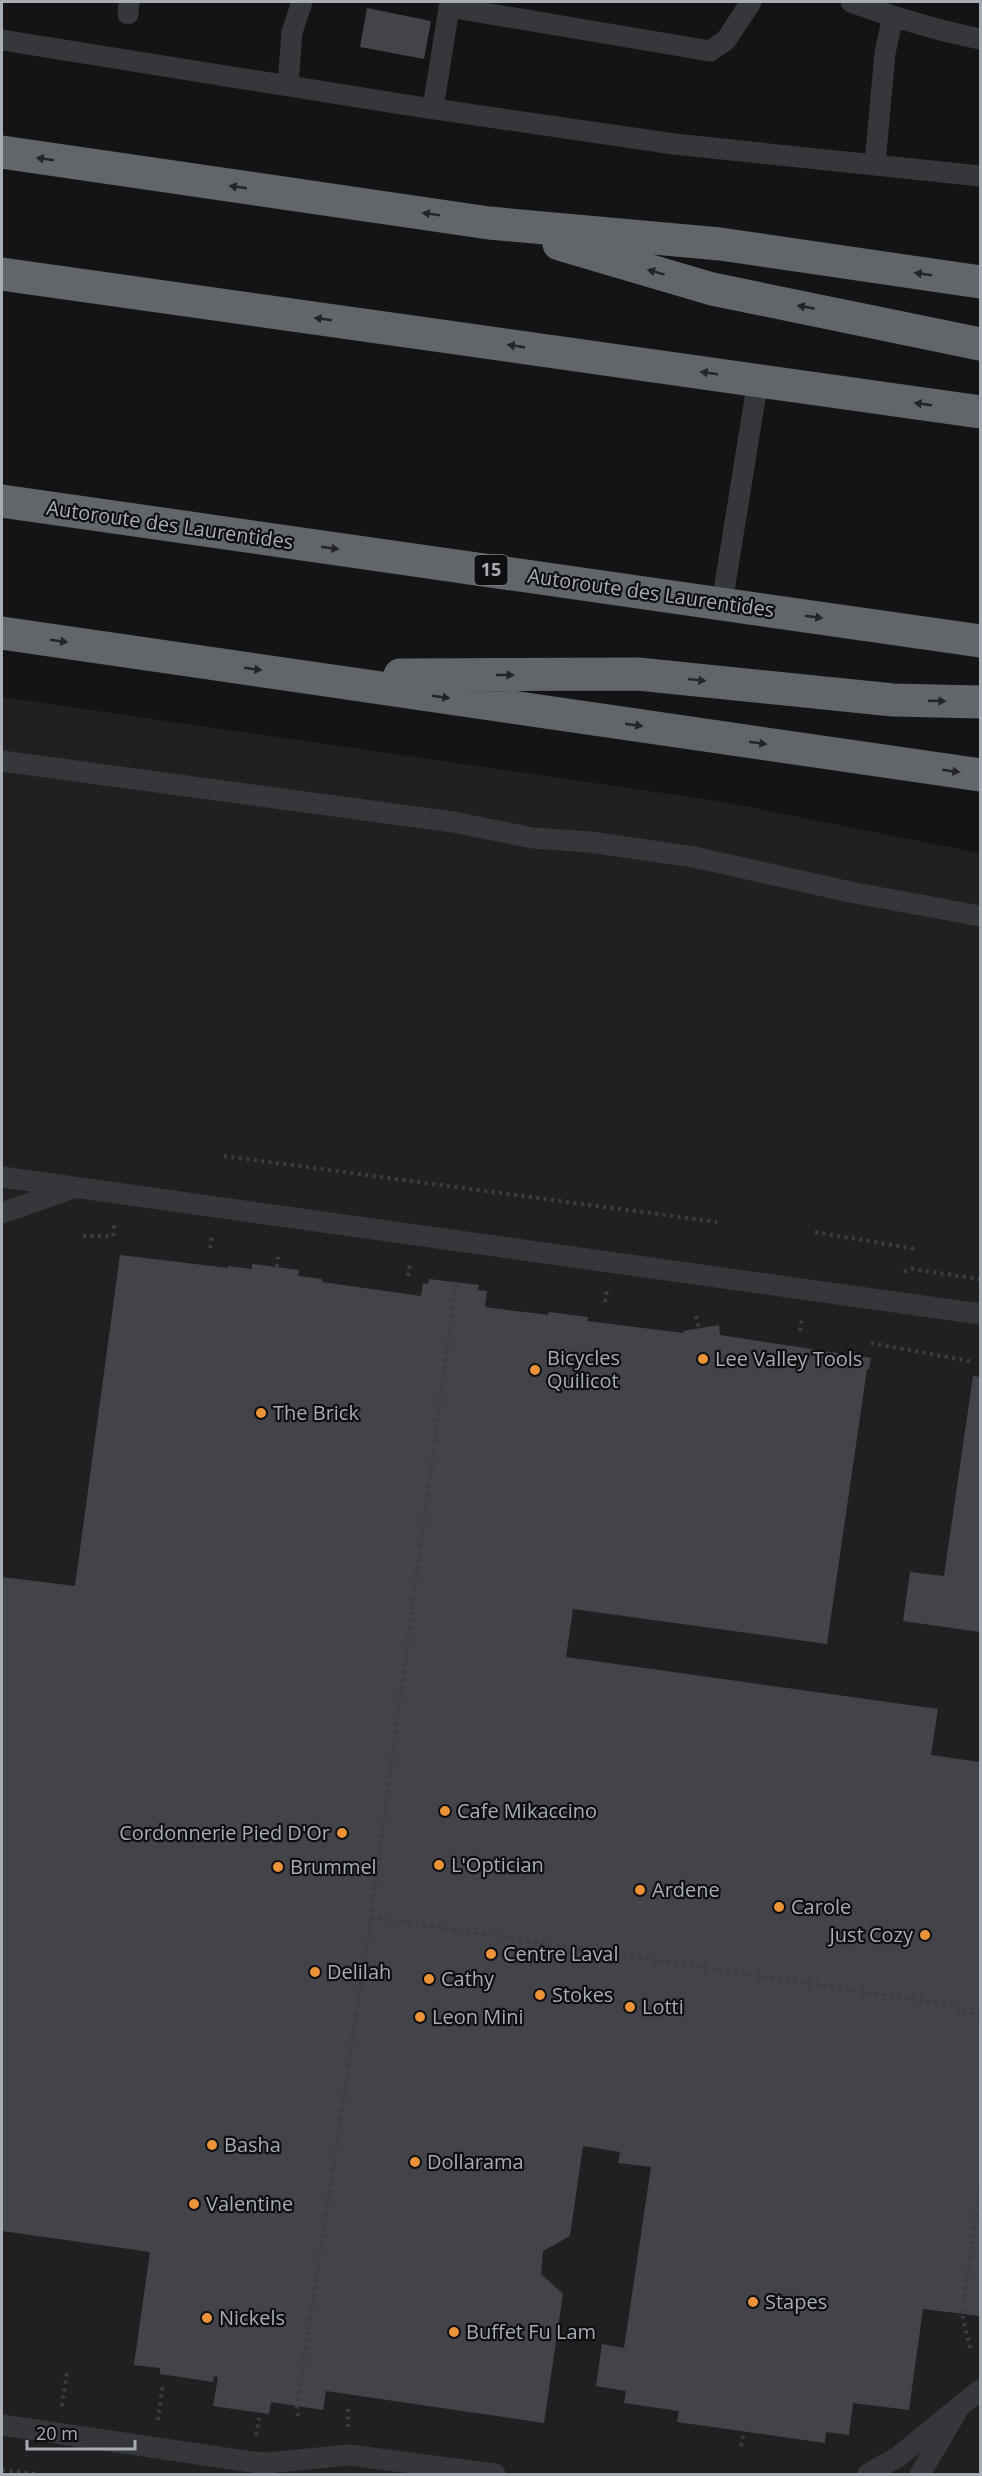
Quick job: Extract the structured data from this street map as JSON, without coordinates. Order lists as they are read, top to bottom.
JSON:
{
  "streets": {
    "highway": ["Autoroute des Laurentides", "15"]
  },
  "places": [
    "Lee Valley Tools",
    "Bicycles Quilicot",
    "The Brick",
    "Cafe Mikaccino",
    "Cordonnerie Pied D'Or",
    "L'Optician",
    "Brummel",
    "Ardene",
    "Carole",
    "Just Cozy",
    "Centre Laval",
    "Delilah",
    "Cathy",
    "Stokes",
    "Lotti",
    "Leon Mini",
    "Basha",
    "Dollarama",
    "Valentine",
    "Stapes",
    "Nickels",
    "Buffet Fu Lam"
  ],
  "scale_bar": "20 m"
}
